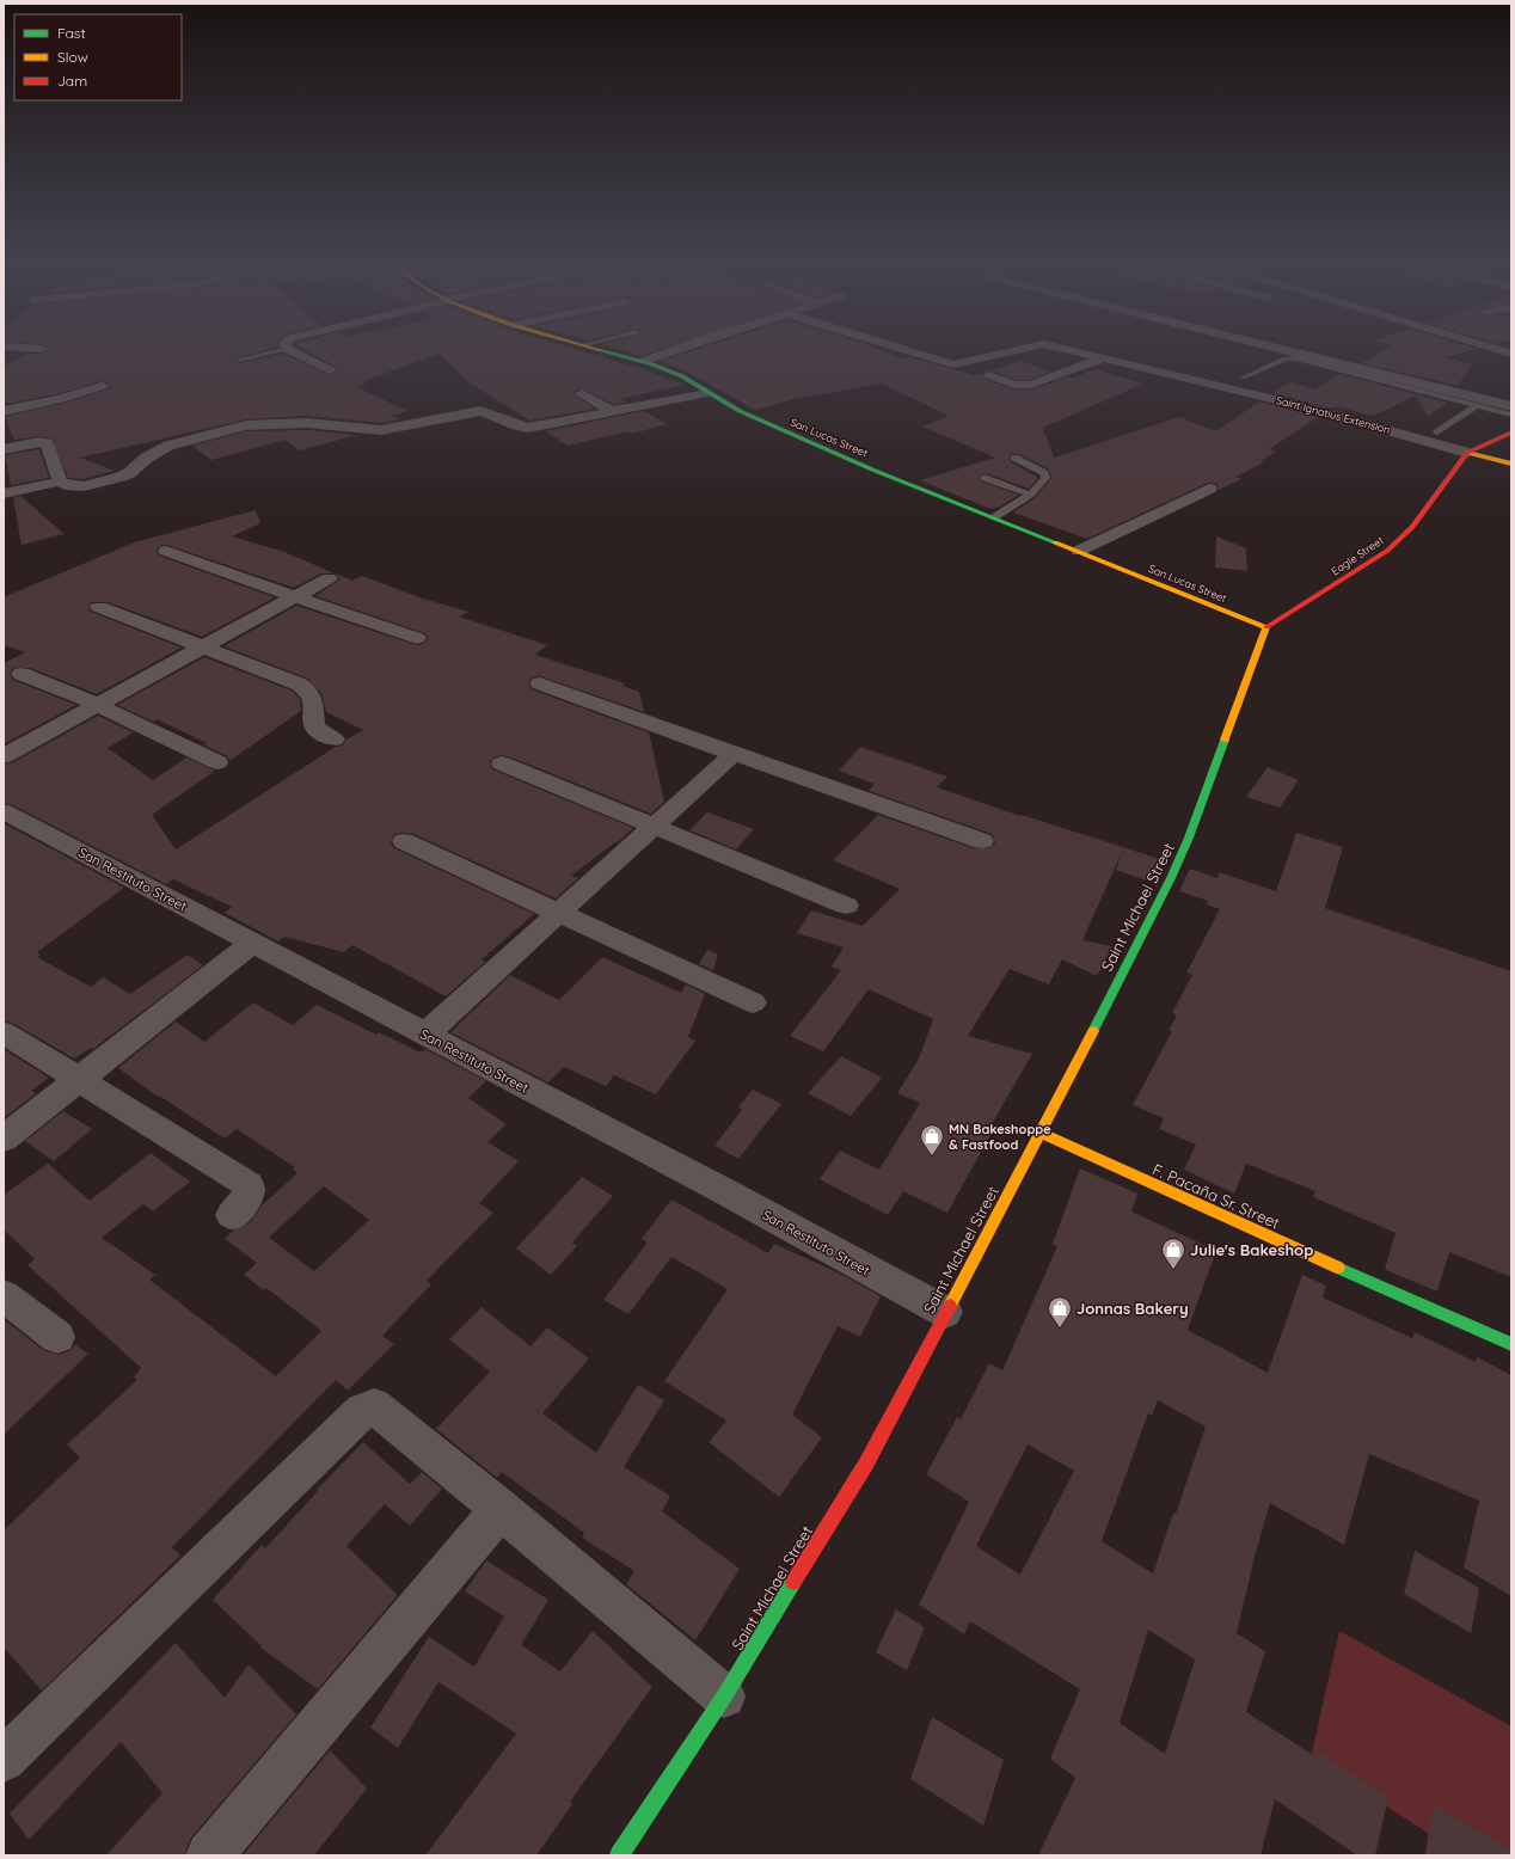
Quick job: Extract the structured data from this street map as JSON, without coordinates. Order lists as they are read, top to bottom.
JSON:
{
  "streets": {
    "street": [
      "Saint Ignatius Extension",
      "San Lucas Street",
      "Eagle Street",
      "San Restituto Street",
      "Saint Michael Street",
      "F. Pacaña Sr. Street"
    ]
  },
  "crossings": [
    ["Saint Ignatius Extension", "Eagle Street"],
    ["San Lucas Street", "Eagle Street"],
    ["San Lucas Street", "Saint Michael Street"],
    ["Eagle Street", "Saint Michael Street"],
    ["San Restituto Street", "Saint Michael Street"],
    ["Saint Michael Street", "F. Pacaña Sr. Street"]
  ],
  "places": {
    "shop": ["MN Bakeshoppe & Fastfood", "Julie's Bakeshop", "Jonnas Bakery"]
  },
  "legend": ["Fast", "Slow", "Jam"]
}
